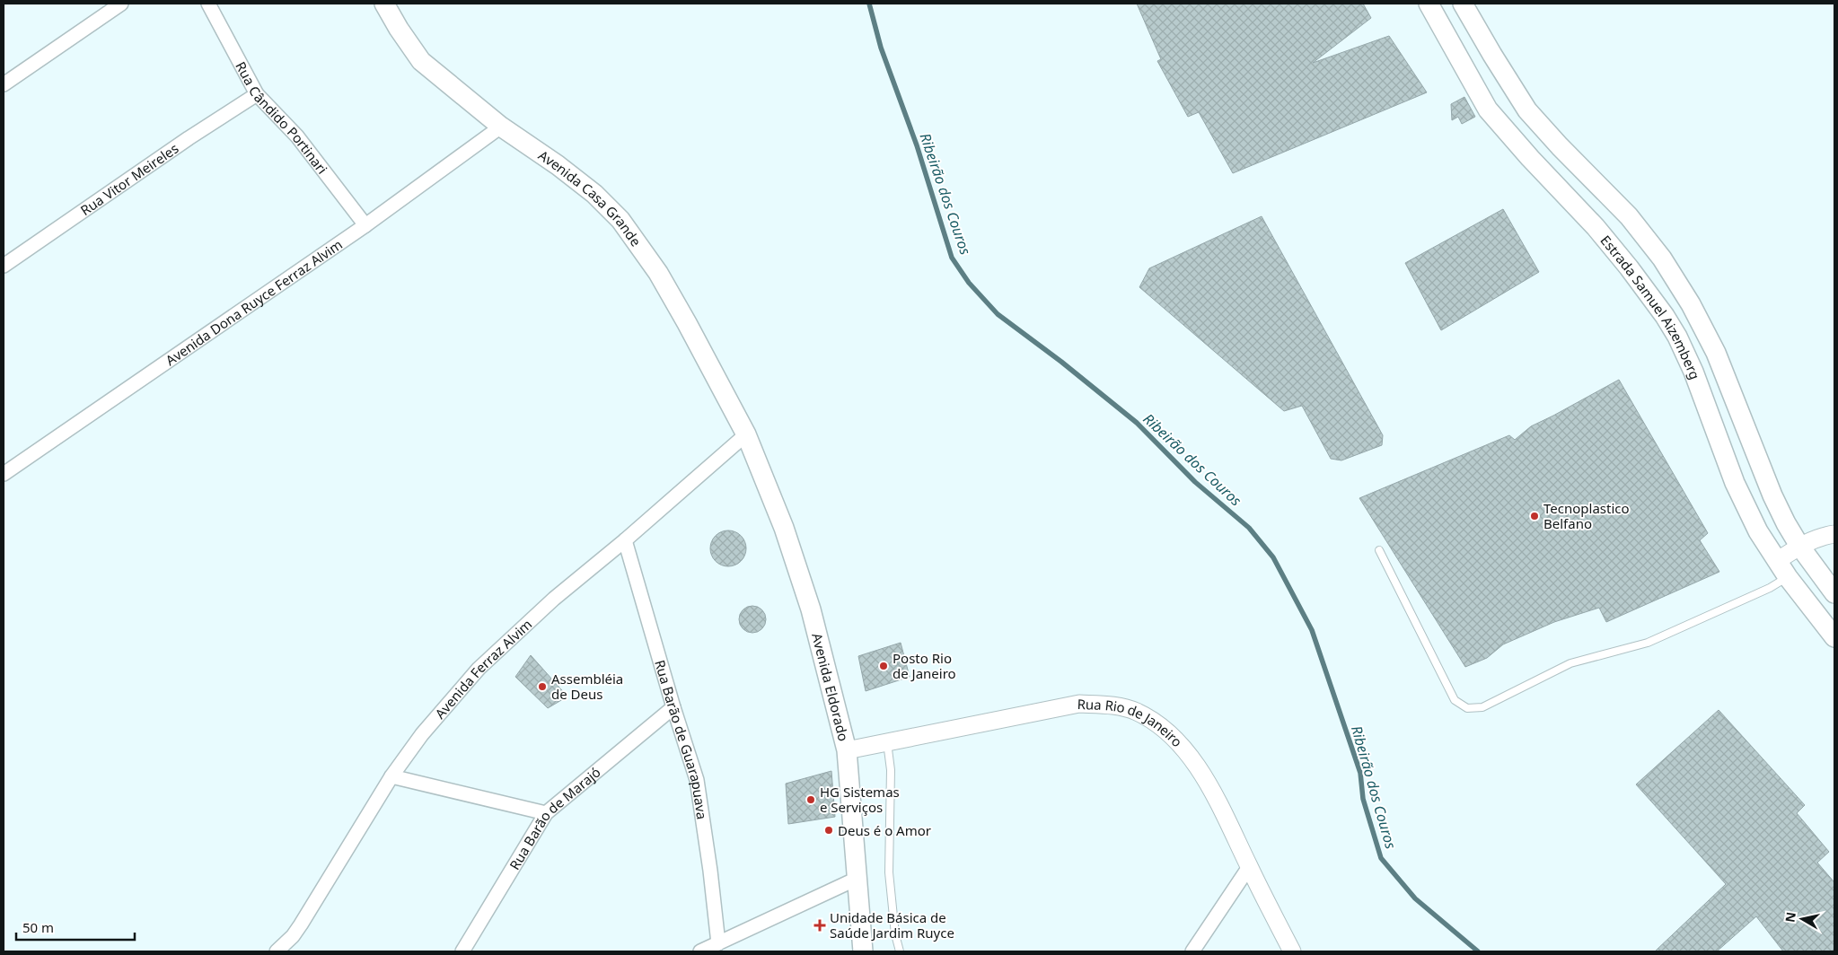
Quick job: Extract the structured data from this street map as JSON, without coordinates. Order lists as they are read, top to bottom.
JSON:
{
  "streets": {
    "main road": ["Avenida Casa Grande", "Estrada Samuel Aizemberg", "Avenida Eldorado"],
    "street": [
      "Rua Cândido Portinari",
      "Rua Vitor Meireles",
      "Avenida Dona Ruyce Ferraz Alvim",
      "Avenida Ferraz Alvim",
      "Rua Rio de Janeiro",
      "Rua Barão de Guarapuava",
      "Rua Barão de Marajó"
    ]
  },
  "crossings": [
    ["Rua Cândido Portinari", "Rua Vitor Meireles"],
    ["Rua Cândido Portinari", "Avenida Dona Ruyce Ferraz Alvim"],
    ["Avenida Casa Grande", "Avenida Dona Ruyce Ferraz Alvim"],
    ["Avenida Casa Grande", "Avenida Ferraz Alvim"],
    ["Avenida Casa Grande", "Avenida Eldorado"],
    ["Avenida Ferraz Alvim", "Avenida Eldorado"],
    ["Avenida Ferraz Alvim", "Rua Barão de Guarapuava"],
    ["Avenida Eldorado", "Rua Rio de Janeiro"],
    ["Rua Barão de Guarapuava", "Rua Barão de Marajó"]
  ],
  "water": ["Ribeirão dos Couros"],
  "places": {
    "other": [
      "Tecnoplastico Belfano",
      "Posto Rio de Janeiro",
      "Assembléia de Deus",
      "HG Sistemas e Serviços",
      "Deus é o Amor"
    ],
    "health": ["Unidade Básica de Saúde Jardim Ruyce"]
  },
  "scale_bar": "50 m",
  "north": "left"
}
